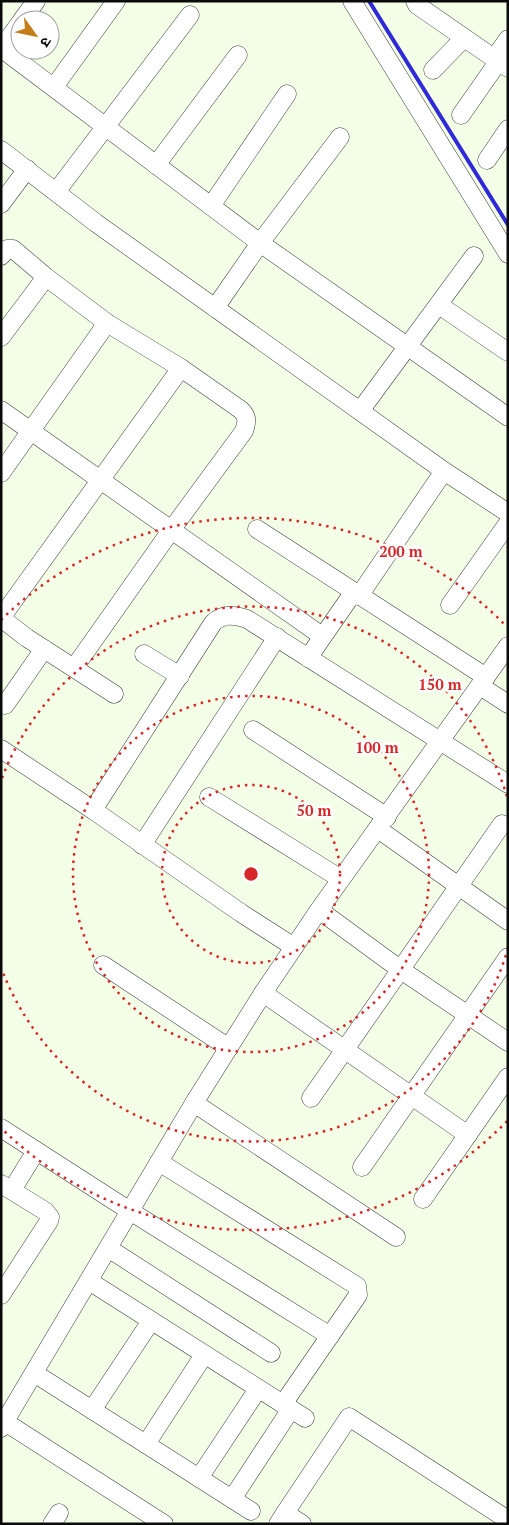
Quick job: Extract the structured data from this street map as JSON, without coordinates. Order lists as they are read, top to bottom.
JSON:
{
  "north": "bottom right",
  "rings": [
    "200 m",
    "150 m",
    "100 m",
    "50 m"
  ]
}
